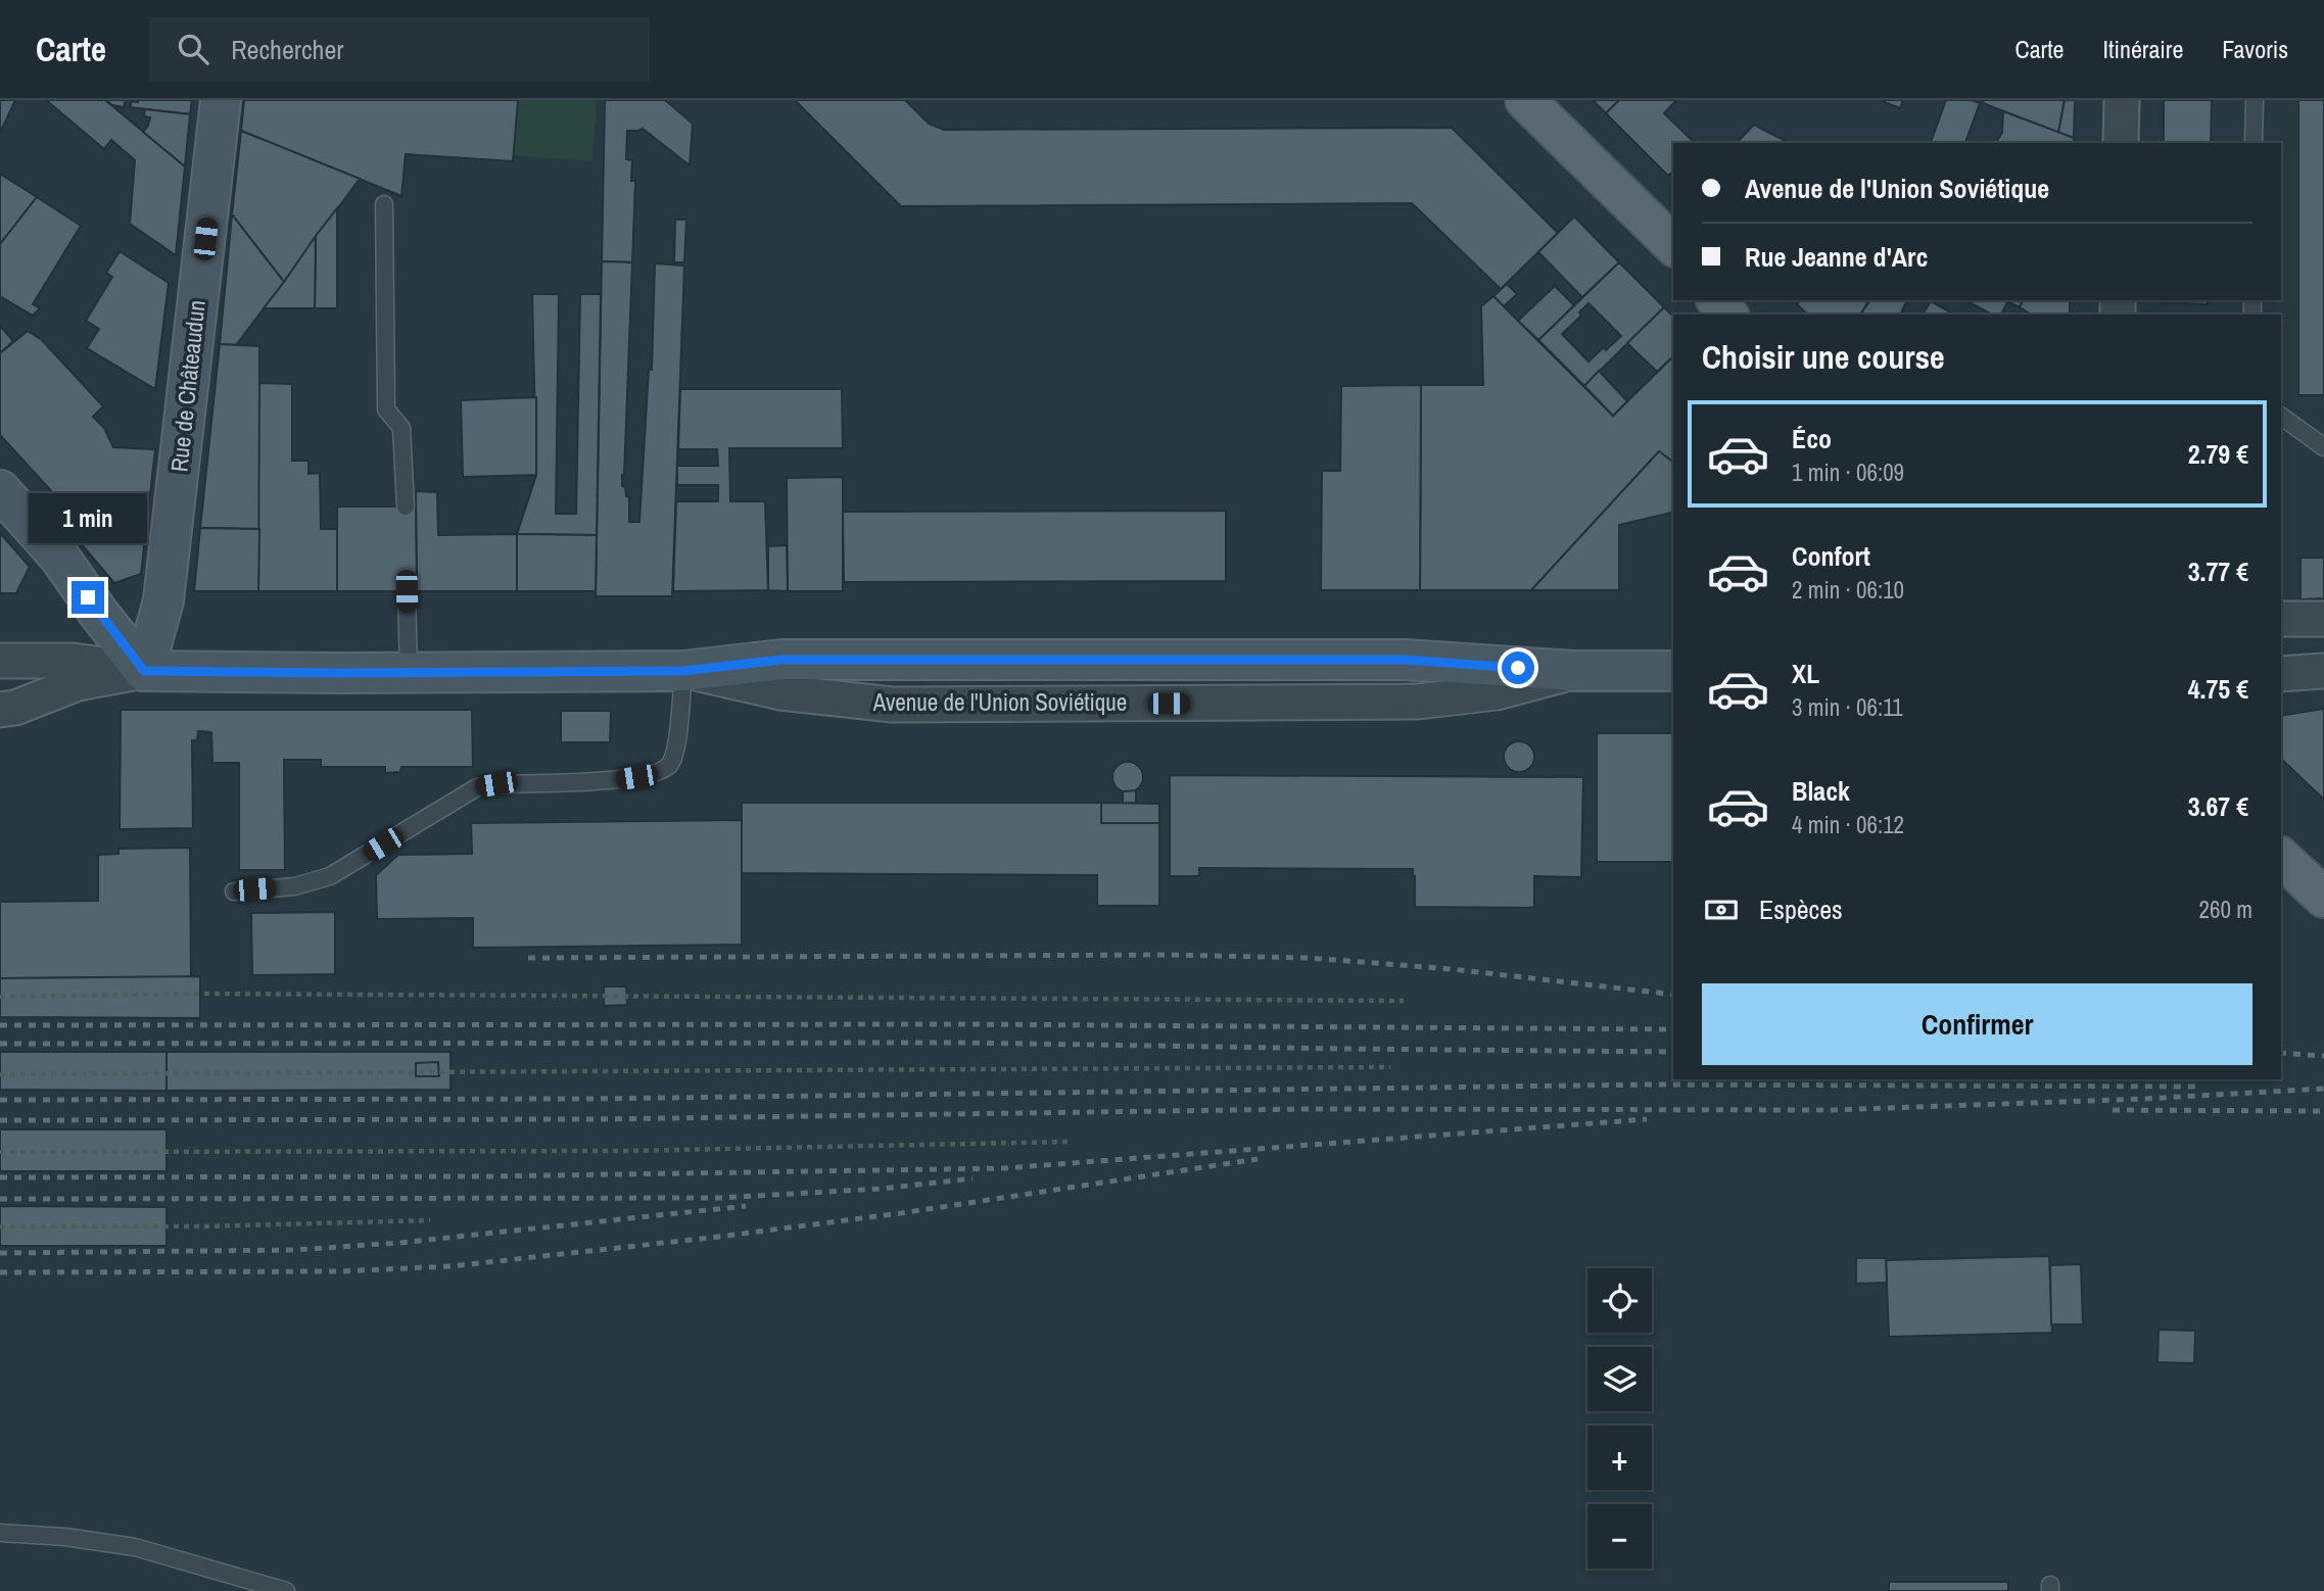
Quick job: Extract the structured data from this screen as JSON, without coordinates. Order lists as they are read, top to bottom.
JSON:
{
  "streets": {
    "street": ["Rue de Châteaudun", "Avenue de l'Union Soviétique"]
  },
  "crossings": [
    ["Rue de Châteaudun", "Avenue de l'Union Soviétique"]
  ],
  "page": {
    "header": "Carte",
    "search": "Rechercher",
    "nav": ["Carte", "Itinéraire", "Favoris"],
    "banner": ["Avenue de l'Union Soviétique", "Rue Jeanne d'Arc"],
    "heading": "Choisir une course",
    "list": [
      {
        "name": "Éco",
        "note": "1 min · 06:09",
        "value": "2.79 €"
      },
      {
        "name": "Confort",
        "note": "2 min · 06:10",
        "value": "3.77 €"
      },
      {
        "name": "XL",
        "note": "3 min · 06:11",
        "value": "4.75 €"
      },
      {
        "name": "Black",
        "note": "4 min · 06:12",
        "value": "3.67 €"
      }
    ],
    "bubble": "1 min",
    "pay": ["Espèces", "260 m"],
    "buttons": "Confirmer",
    "map_buttons": ["+", "−"]
  }
}
